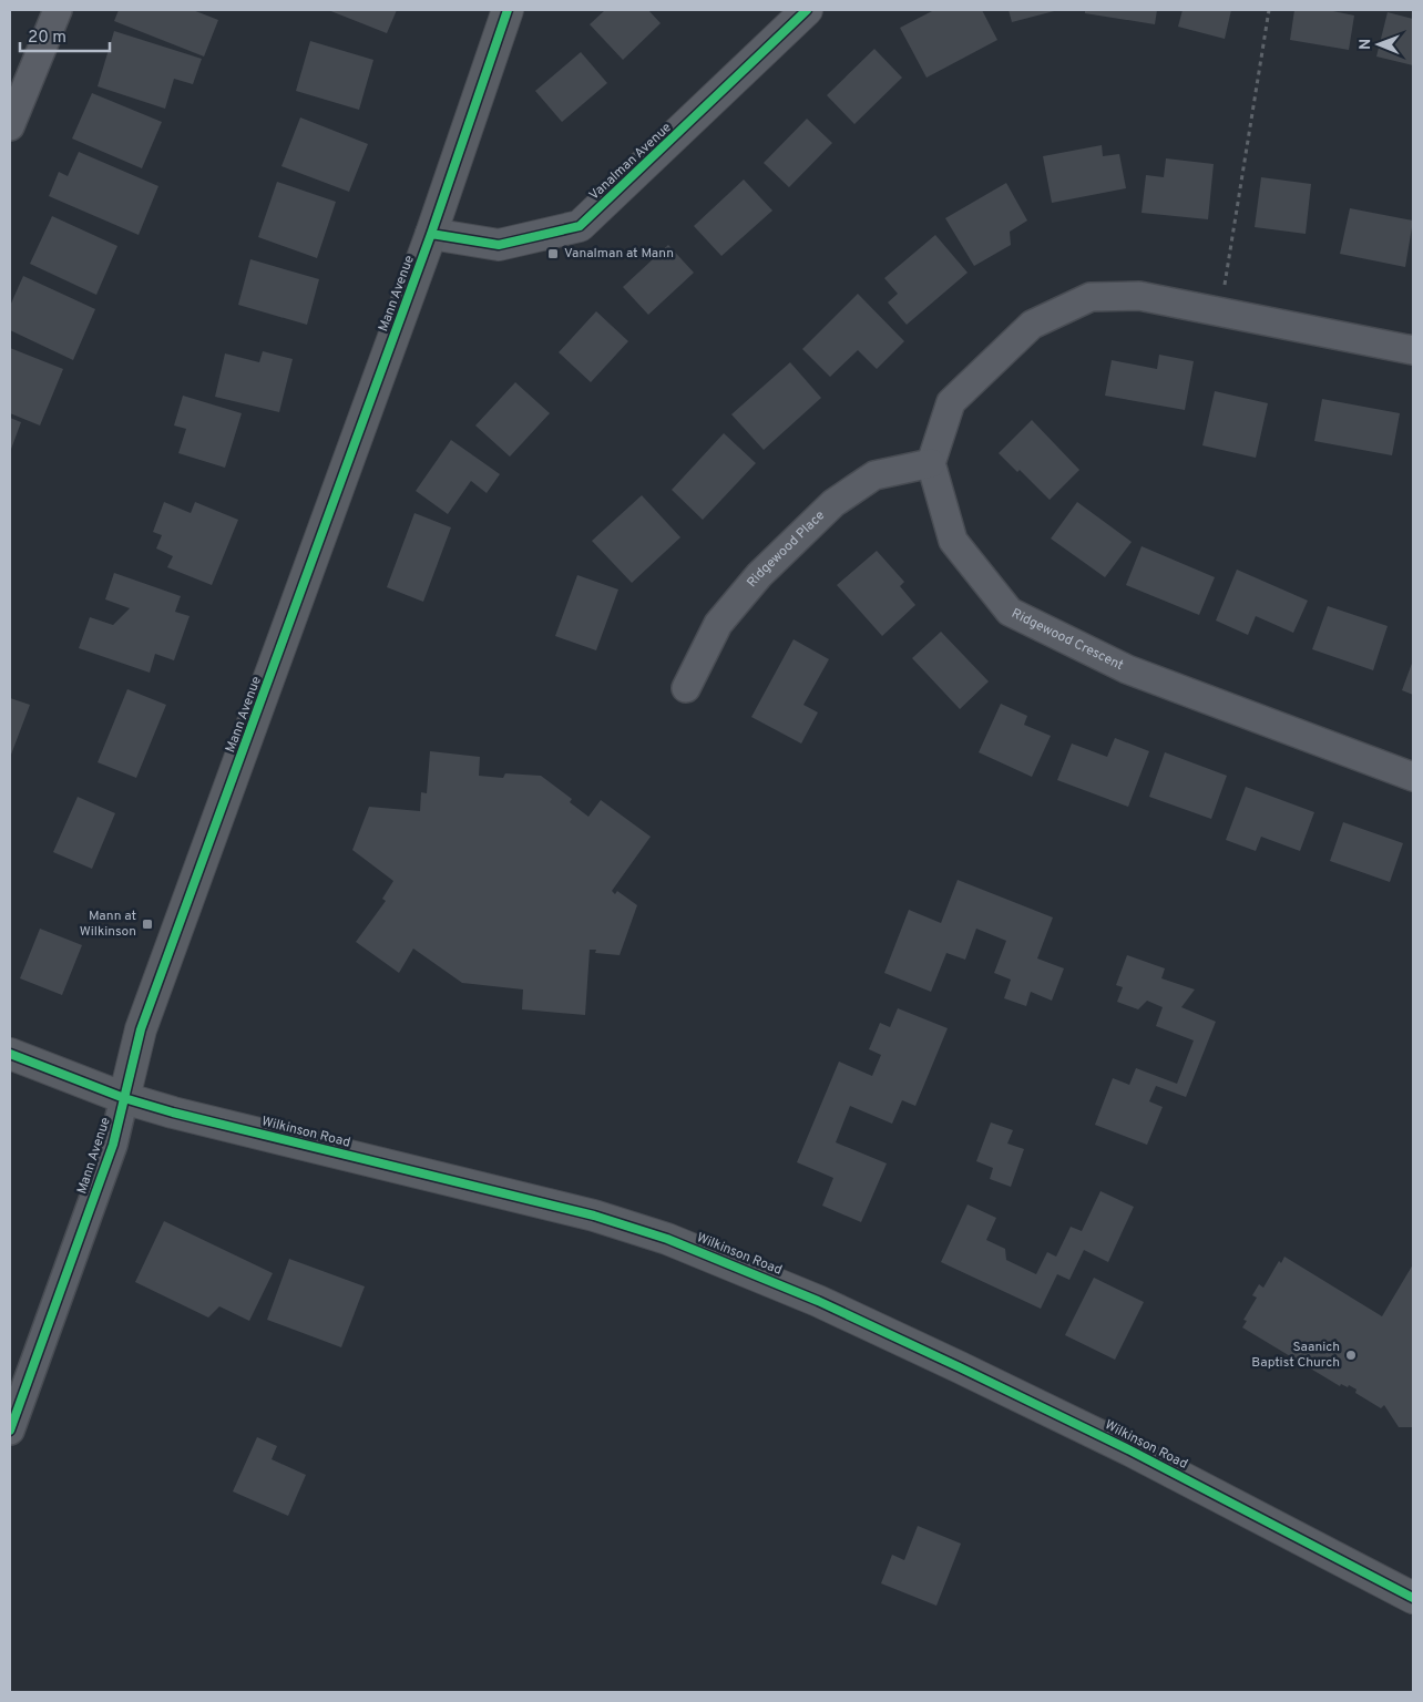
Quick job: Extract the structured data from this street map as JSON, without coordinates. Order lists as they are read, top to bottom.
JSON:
{
  "streets": {
    "main road": ["Mann Avenue", "Wilkinson Road"],
    "street": ["Vanalman Avenue", "Ridgewood Place", "Ridgewood Crescent"]
  },
  "crossings": [
    ["Vanalman Avenue", "Mann Avenue"],
    ["Mann Avenue", "Wilkinson Road"],
    ["Ridgewood Place", "Ridgewood Crescent"]
  ],
  "places": {
    "transit": ["Vanalman at Mann", "Mann at Wilkinson"],
    "other": ["Saanich Baptist Church"]
  },
  "scale_bar": "20 m",
  "north": "left"
}
